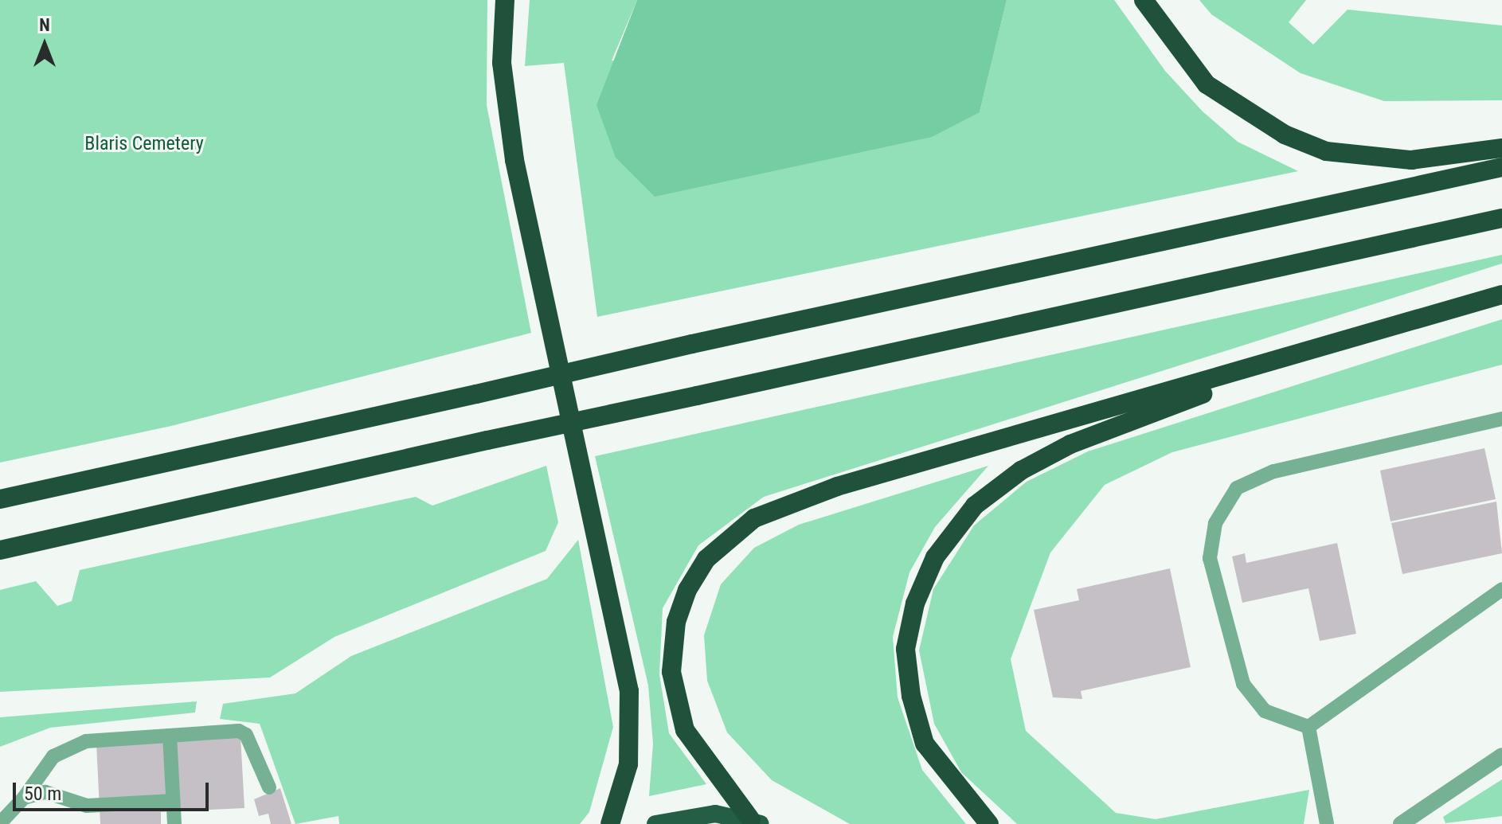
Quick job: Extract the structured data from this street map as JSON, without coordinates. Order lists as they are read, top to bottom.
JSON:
{
  "parks": ["Blaris Cemetery"],
  "scale_bar": "50 m",
  "north": "top"
}
